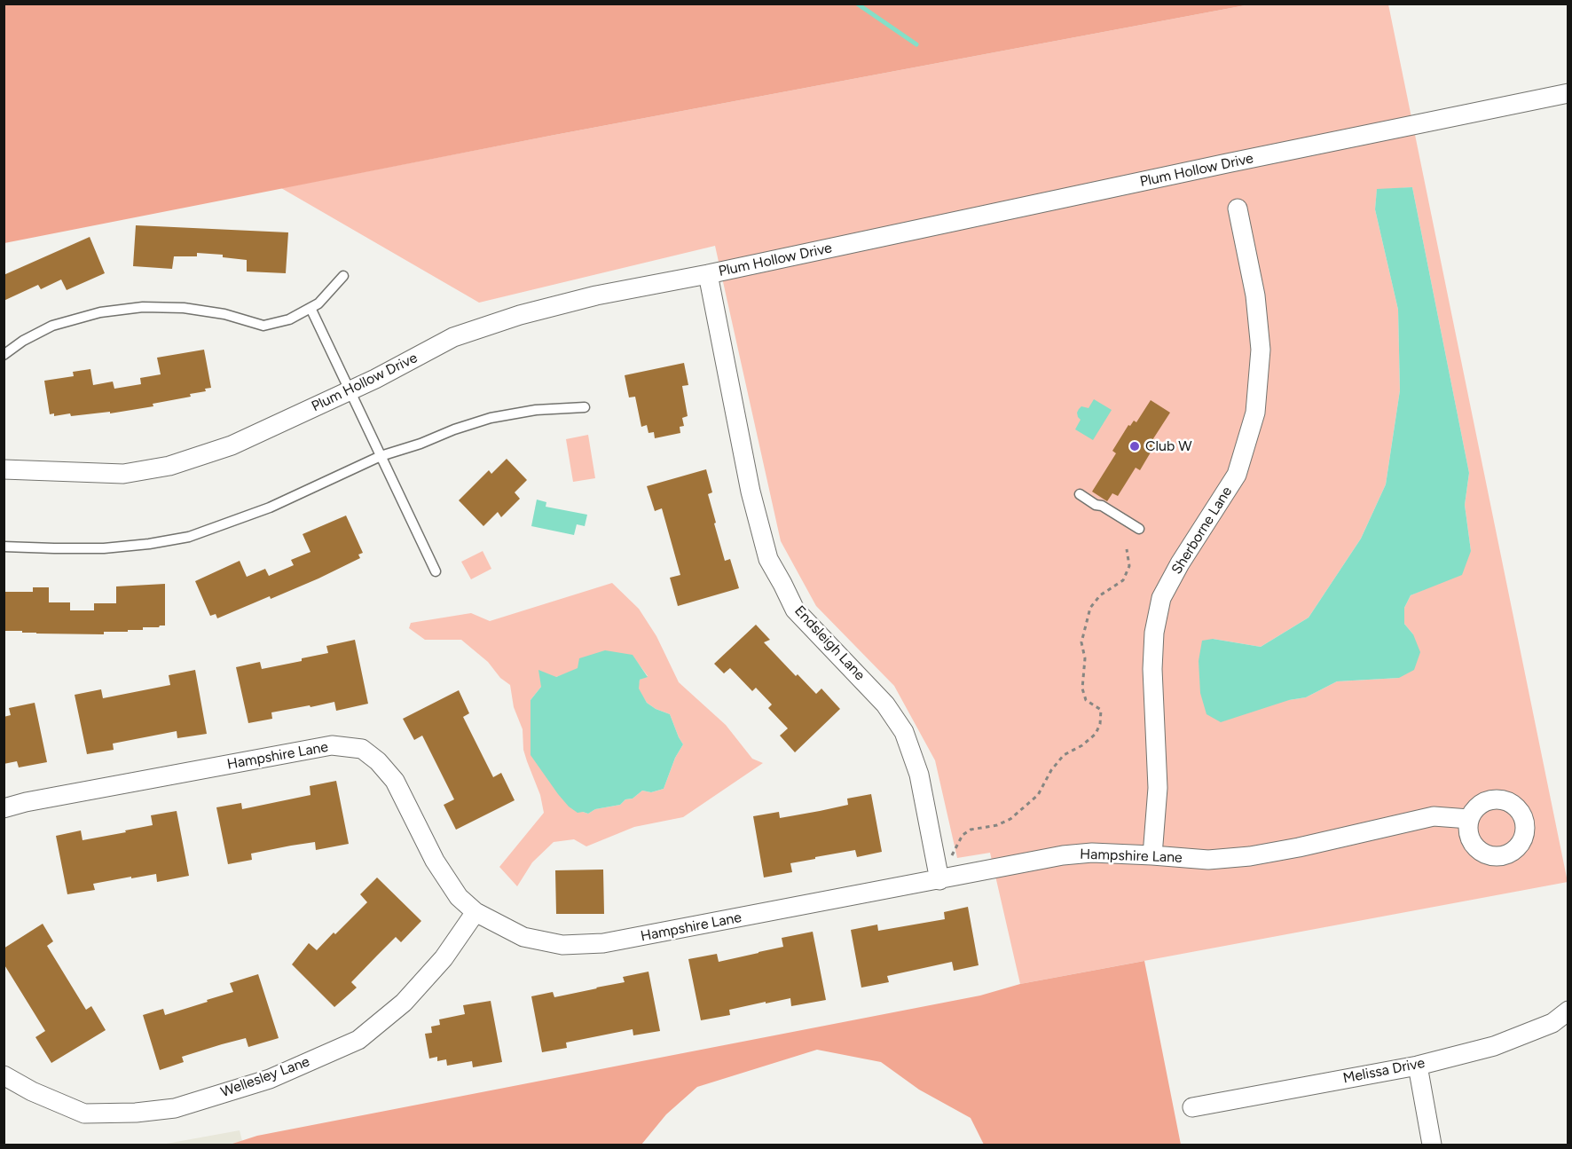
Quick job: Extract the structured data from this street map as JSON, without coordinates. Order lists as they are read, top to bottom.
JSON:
{
  "streets": {
    "street": [
      "Plum Hollow Drive",
      "Sherborne Lane",
      "Endsleigh Lane",
      "Hampshire Lane",
      "Melissa Drive",
      "Wellesley Lane"
    ]
  },
  "crossings": [
    ["Plum Hollow Drive", "Endsleigh Lane"],
    ["Sherborne Lane", "Hampshire Lane"],
    ["Endsleigh Lane", "Hampshire Lane"],
    ["Hampshire Lane", "Wellesley Lane"]
  ],
  "places": ["Club W"]
}
